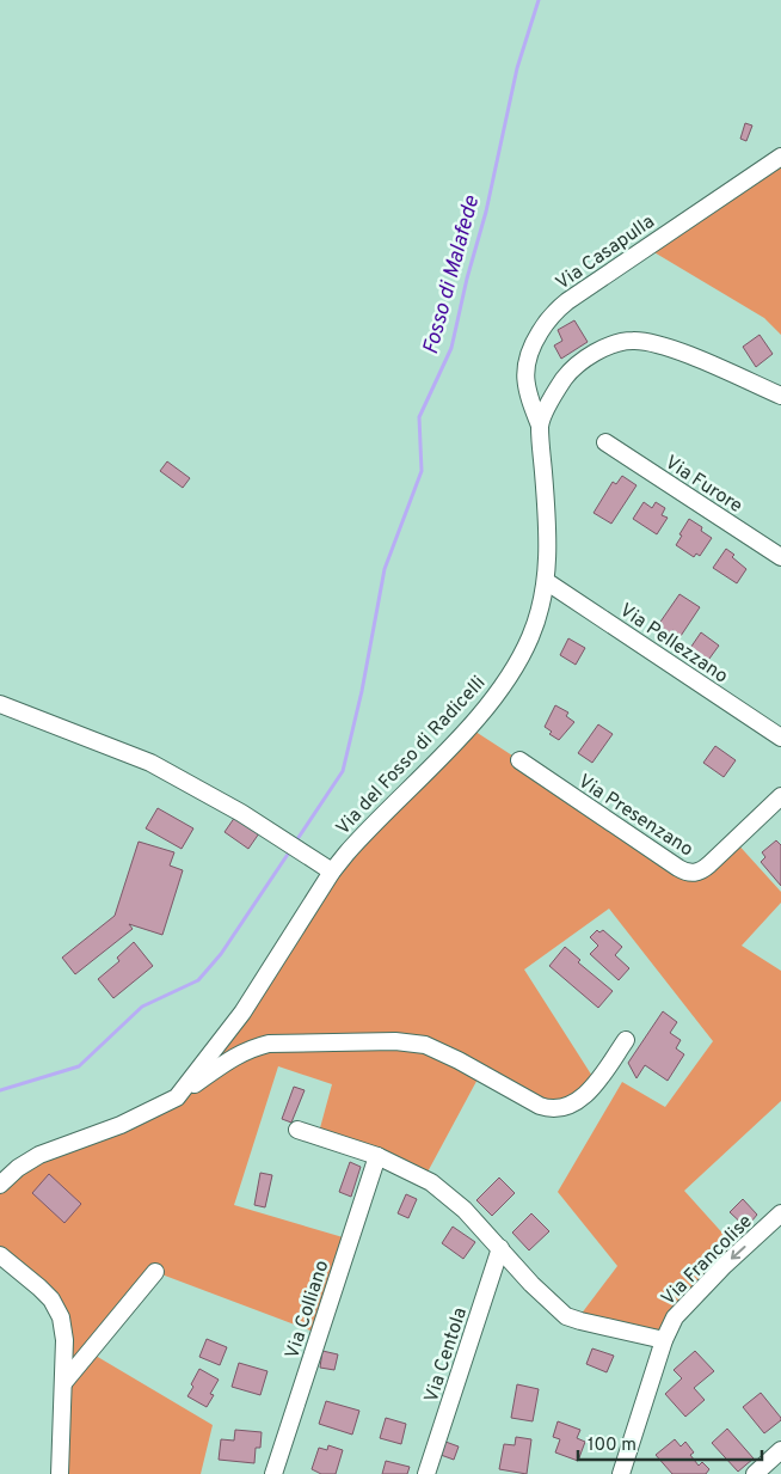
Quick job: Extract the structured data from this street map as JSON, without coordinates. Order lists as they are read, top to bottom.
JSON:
{
  "streets": {
    "street": [
      "Via Casapulla",
      "Via Furore",
      "Via Pellezzano",
      "Via del Fosso di Radicelli",
      "Via Presenzano",
      "Via Francolise",
      "Via Colliano",
      "Via Centola"
    ]
  },
  "crossings": [
    ["Via Casapulla", "Via del Fosso di Radicelli"],
    ["Via Pellezzano", "Via del Fosso di Radicelli"]
  ],
  "one_way": ["Via Francolise"],
  "water": ["Fosso di Malafede"],
  "scale_bar": "100 m"
}
